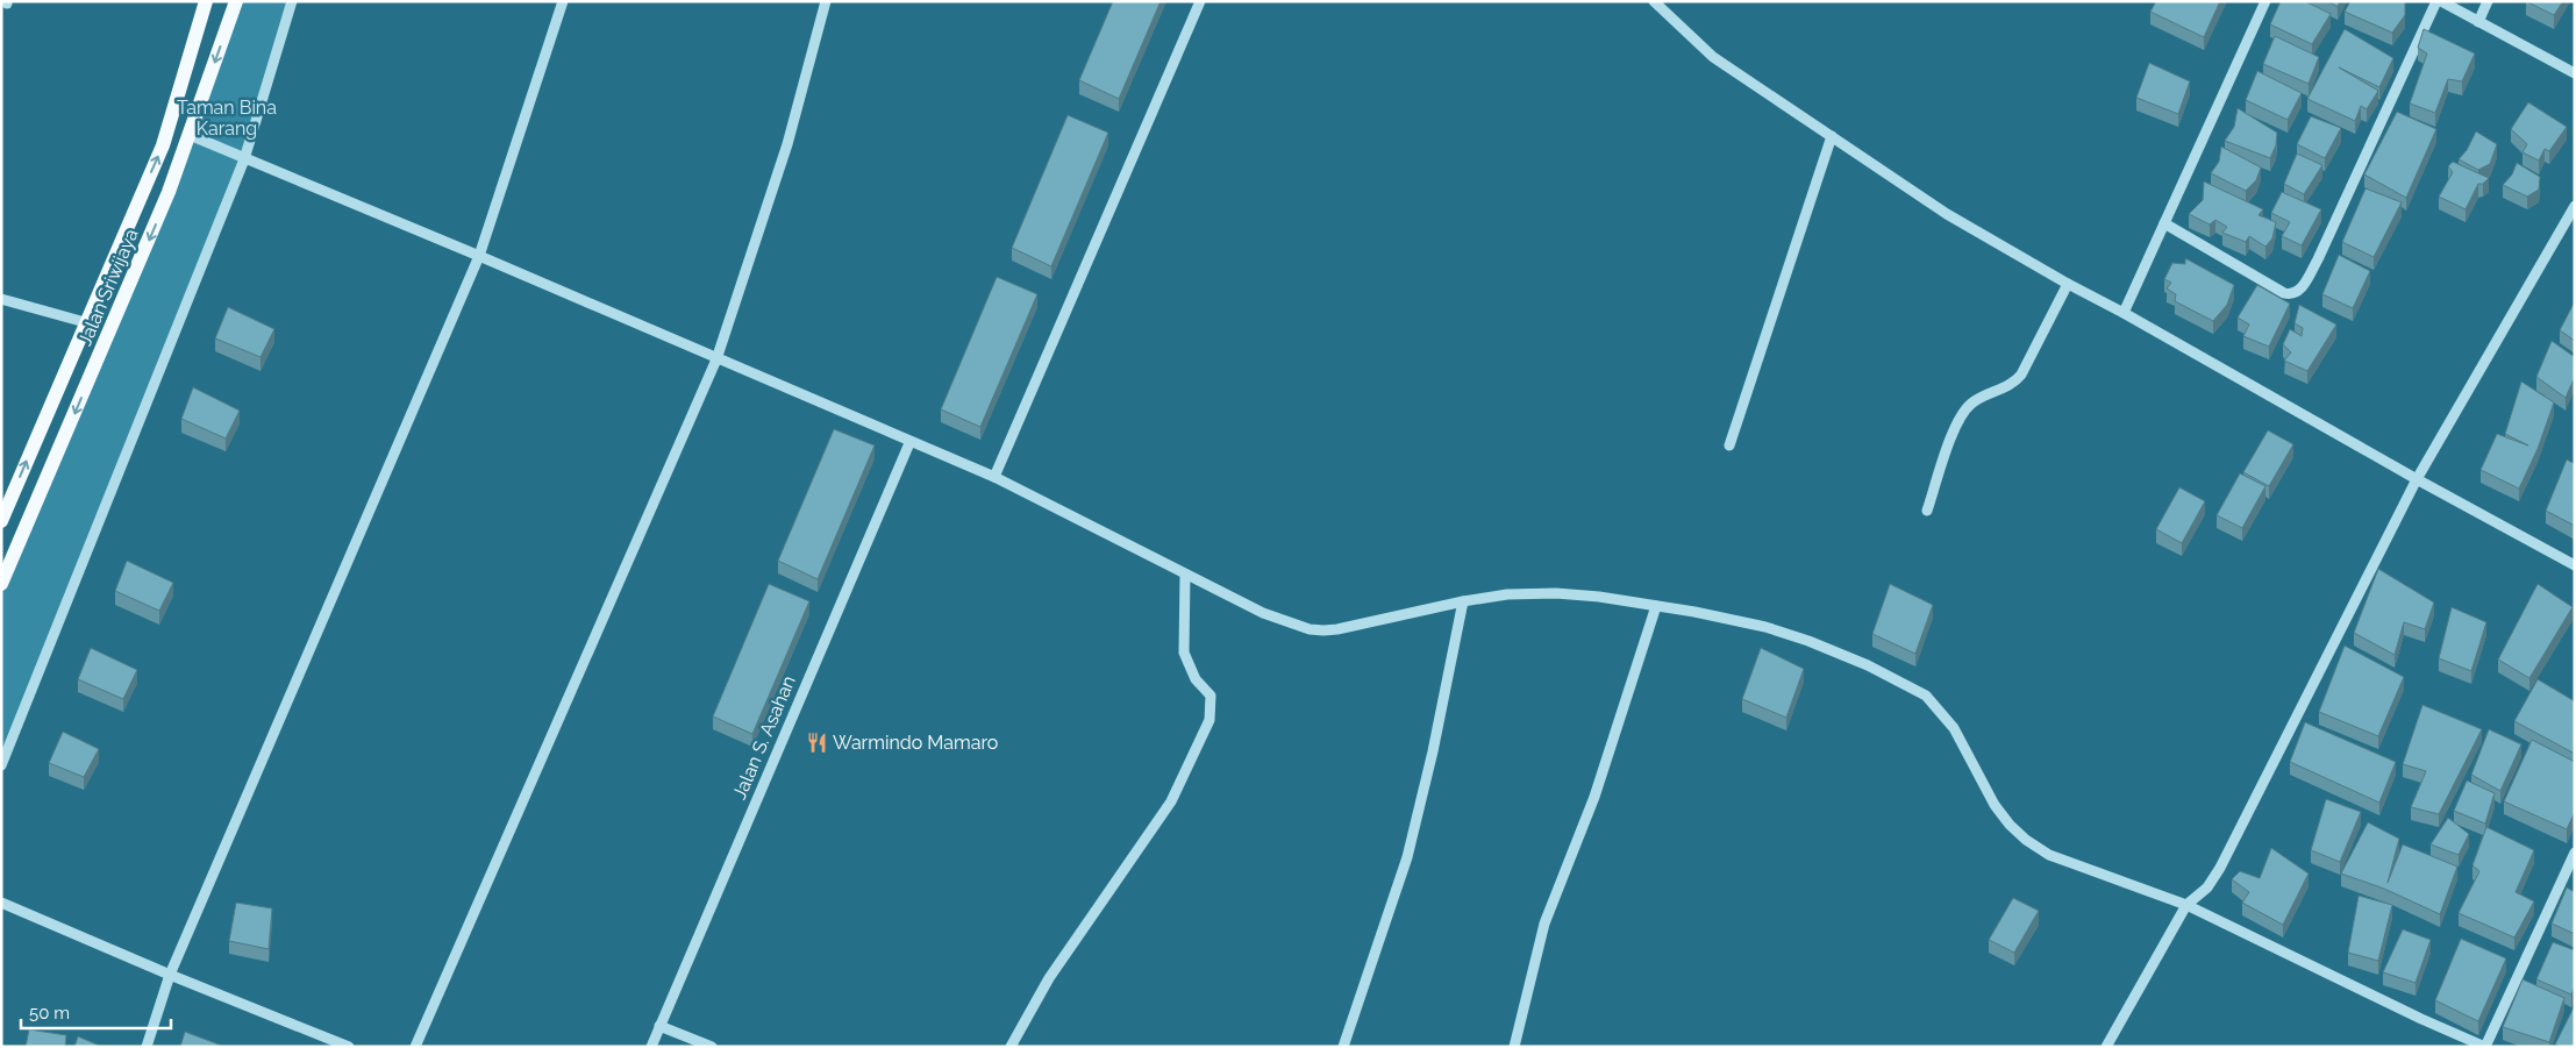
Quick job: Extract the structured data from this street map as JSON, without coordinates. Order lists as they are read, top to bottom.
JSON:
{
  "streets": {
    "main road": ["Jalan Sriwijaya"],
    "street": ["Jalan S. Asahan"]
  },
  "parks": ["Taman Bina Karang"],
  "places": {
    "restaurant": ["Warmindo Mamaro"]
  },
  "scale_bar": "50 m"
}
